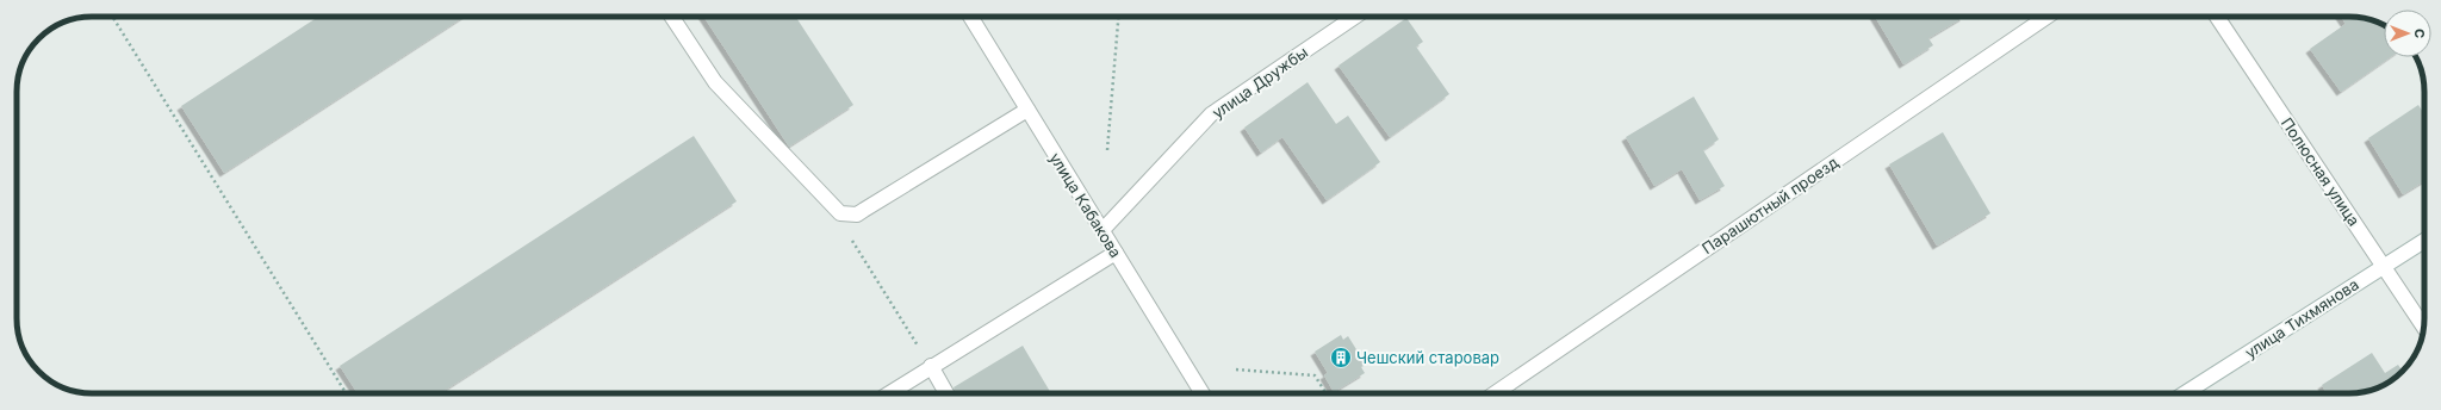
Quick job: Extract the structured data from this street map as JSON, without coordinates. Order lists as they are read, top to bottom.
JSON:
{
  "streets": {
    "street": [
      "улица Дружбы",
      "Полюсная улица",
      "улица Кабакова",
      "Парашютный проезд",
      "улица Тихмянова"
    ]
  },
  "crossings": [
    ["улица Дружбы", "улица Кабакова"],
    ["Полюсная улица", "улица Тихмянова"]
  ],
  "places": {
    "building": ["Чешский старовар"]
  },
  "north": "right"
}
